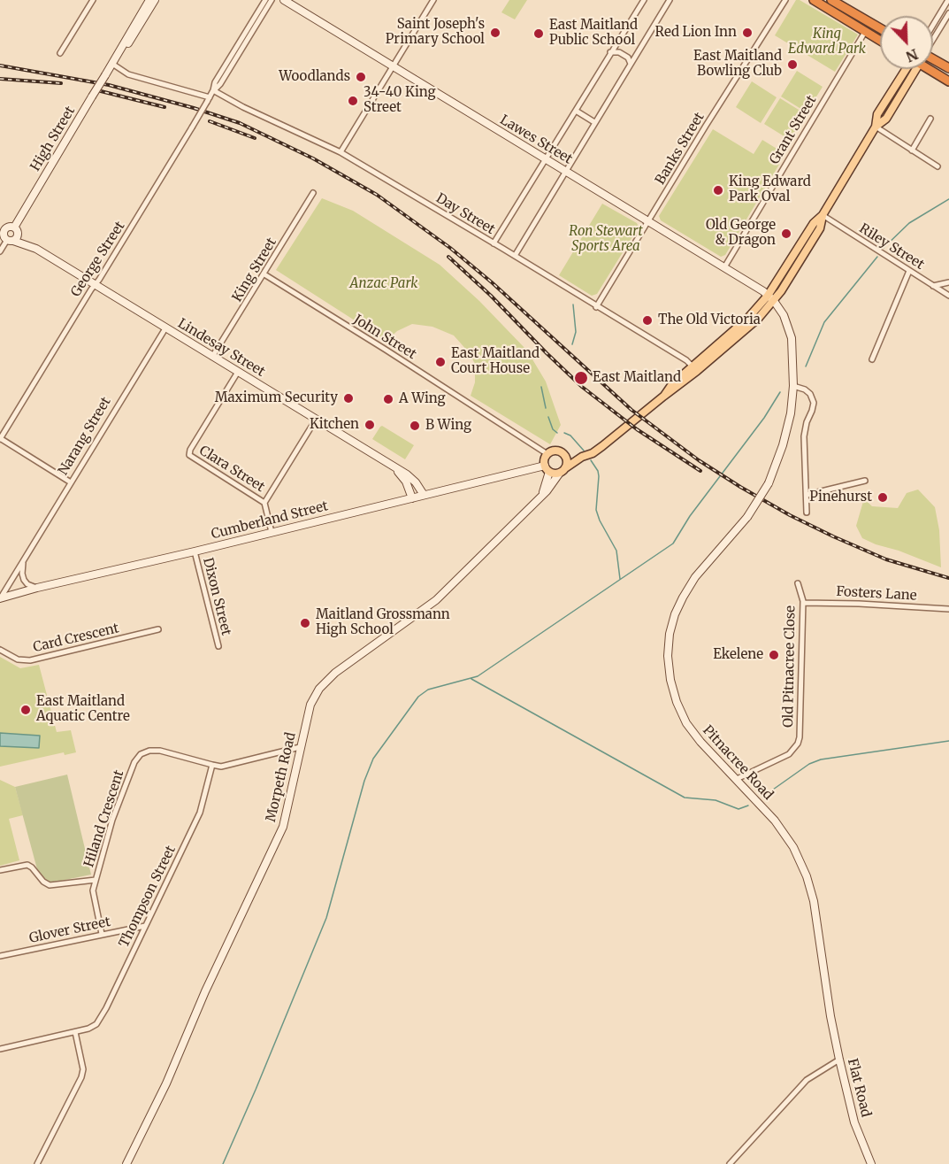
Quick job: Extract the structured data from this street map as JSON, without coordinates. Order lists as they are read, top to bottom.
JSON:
{
  "streets": {
    "main road": [
      "High Street",
      "Lawes Street",
      "Lindesay Street",
      "Cumberland Street",
      "Pitnacree Road",
      "Morpeth Road",
      "Flat Road"
    ],
    "street": [
      "Grant Street",
      "Banks Street",
      "Day Street",
      "Riley Street",
      "George Street",
      "King Street",
      "John Street",
      "Narang Street",
      "Clara Street",
      "Fosters Lane",
      "Dixon Street",
      "Card Crescent",
      "Old Pitnacree Close",
      "Hiland Crescent",
      "Thompson Street",
      "Glover Street"
    ]
  },
  "crossings": [
    ["Grant Street", "Lawes Street"],
    ["High Street", "Lindesay Street"],
    ["Lawes Street", "Banks Street"],
    ["Lawes Street", "Pitnacree Road"],
    ["Banks Street", "Day Street"],
    ["Day Street", "George Street"],
    ["George Street", "Lindesay Street"],
    ["King Street", "John Street"],
    ["King Street", "Lindesay Street"],
    ["John Street", "Cumberland Street"],
    ["John Street", "Morpeth Road"],
    ["Lindesay Street", "Narang Street"],
    ["Lindesay Street", "Clara Street"],
    ["Lindesay Street", "Cumberland Street"],
    ["Narang Street", "Cumberland Street"],
    ["Clara Street", "Cumberland Street"],
    ["Cumberland Street", "Dixon Street"],
    ["Cumberland Street", "Morpeth Road"],
    ["Fosters Lane", "Old Pitnacree Close"],
    ["Old Pitnacree Close", "Pitnacree Road"],
    ["Pitnacree Road", "Flat Road"],
    ["Hiland Crescent", "Thompson Street"],
    ["Hiland Crescent", "Glover Street"],
    ["Thompson Street", "Glover Street"]
  ],
  "parks": ["King Edward Park", "Ron Stewart Sports Area", "Anzac Park"],
  "places": [
    "Saint Joseph's Primary School",
    "Red Lion Inn",
    "East Maitland Public School",
    "East Maitland Bowling Club",
    "Woodlands",
    "34-40 King Street",
    "King Edward Park Oval",
    "Old George & Dragon",
    "The Old Victoria",
    "East Maitland Court House",
    "East Maitland",
    "Maximum Security",
    "A Wing",
    "Kitchen",
    "B Wing",
    "Pinehurst",
    "Maitland Grossmann High School",
    "Ekelene",
    "East Maitland Aquatic Centre"
  ],
  "north": "bottom right"
}
